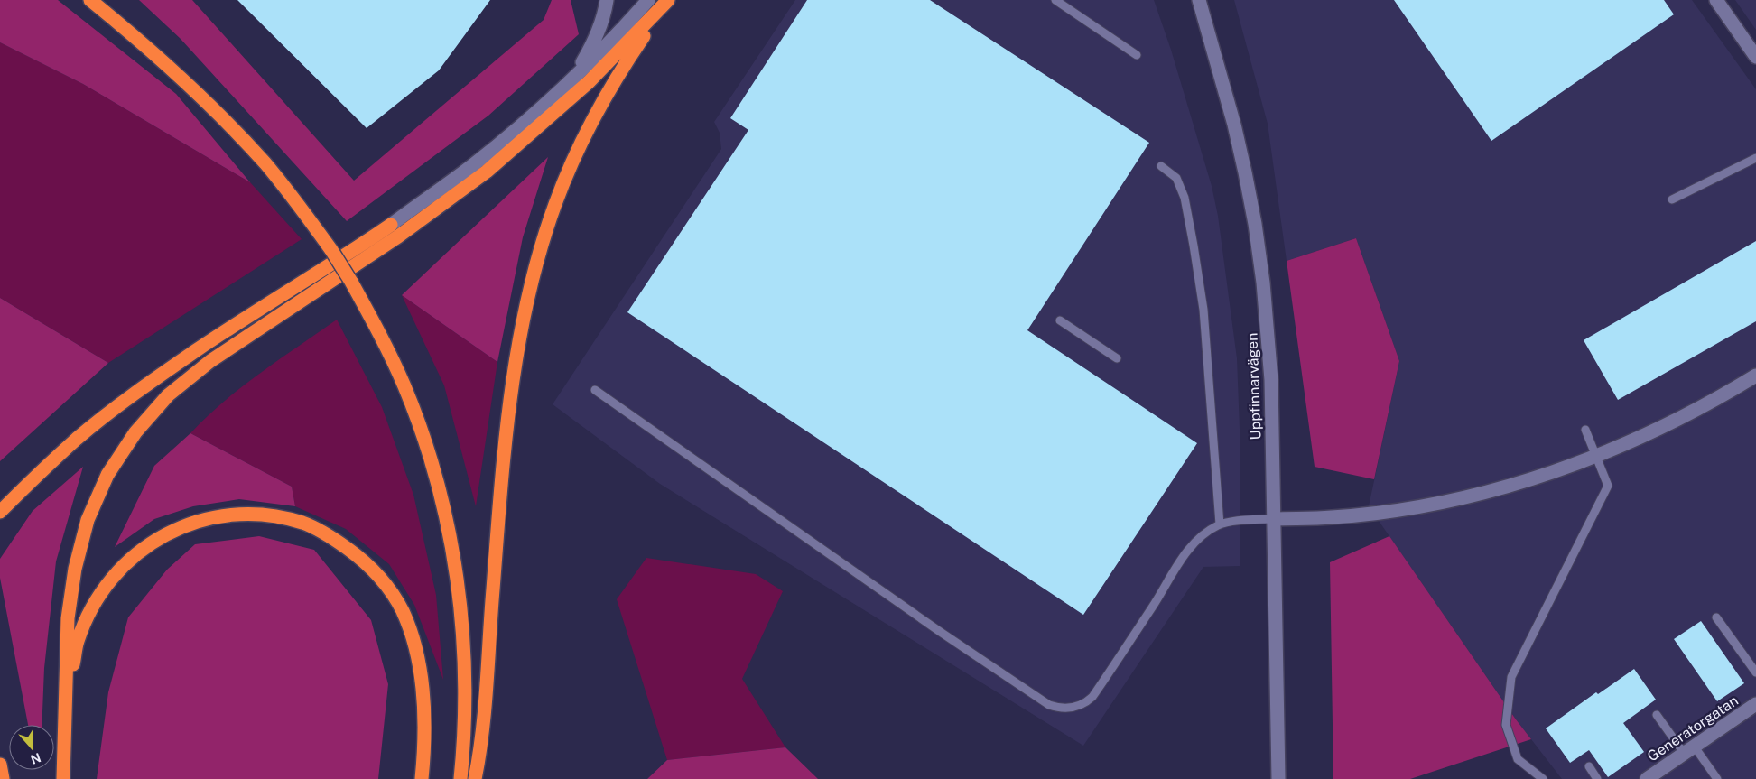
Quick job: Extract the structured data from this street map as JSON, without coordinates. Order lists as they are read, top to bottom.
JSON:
{
  "streets": {
    "street": ["Uppfinnarvägen", "Generatorgatan"]
  },
  "north": "bottom"
}
